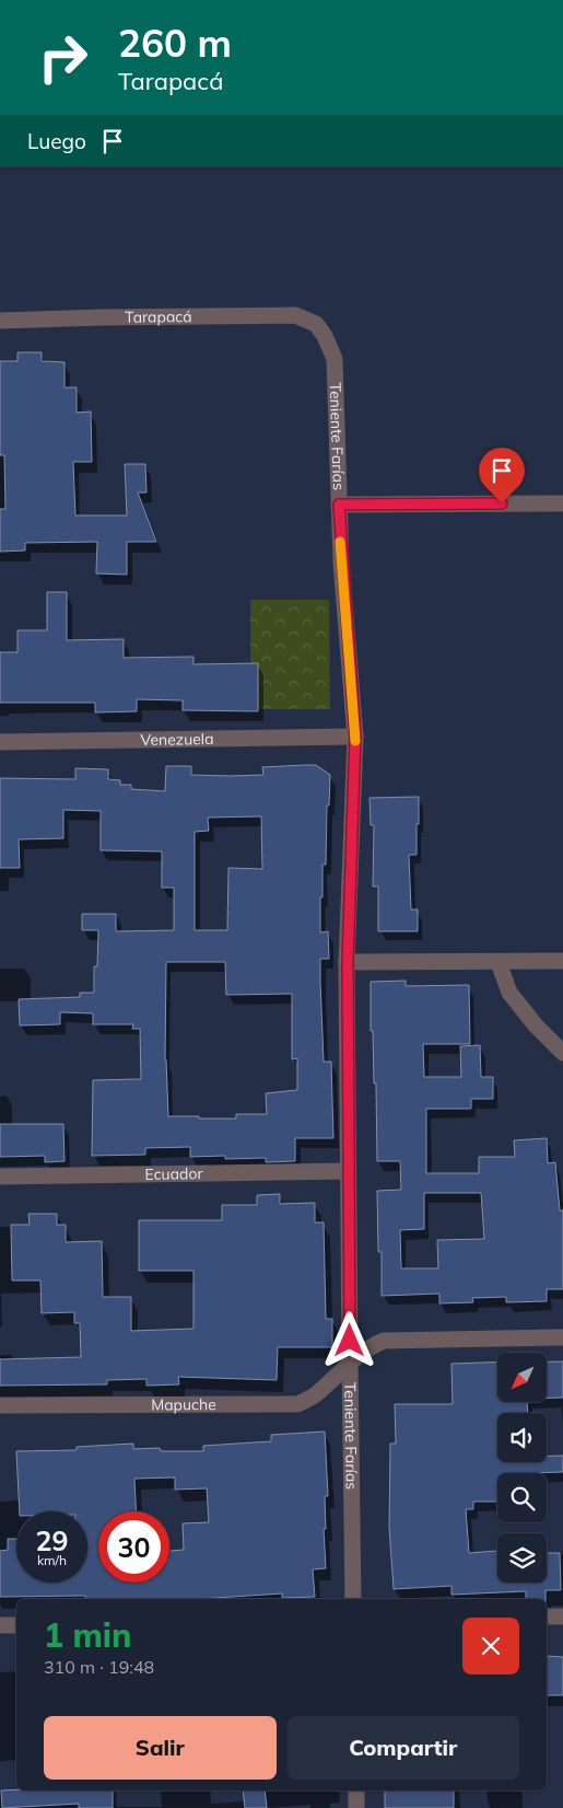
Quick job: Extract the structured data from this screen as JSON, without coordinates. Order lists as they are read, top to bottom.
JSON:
{
  "streets": {
    "street": [
      "Tarapacá",
      "Teniente Farías",
      "Venezuela",
      "Ecuador",
      "Mapuche"
    ]
  },
  "crossings": [
    ["Tarapacá", "Teniente Farías"],
    ["Teniente Farías", "Venezuela"],
    ["Teniente Farías", "Ecuador"],
    ["Teniente Farías", "Mapuche"]
  ],
  "north": "bottom left",
  "page": {
    "turn": ["260 m", "Tarapacá"],
    "then": "Luego",
    "speed": "29 km/h",
    "limit": "30",
    "heading": ["1 min", "310 m · 19:48"],
    "buttons": ["Salir", "Compartir"]
  }
}
